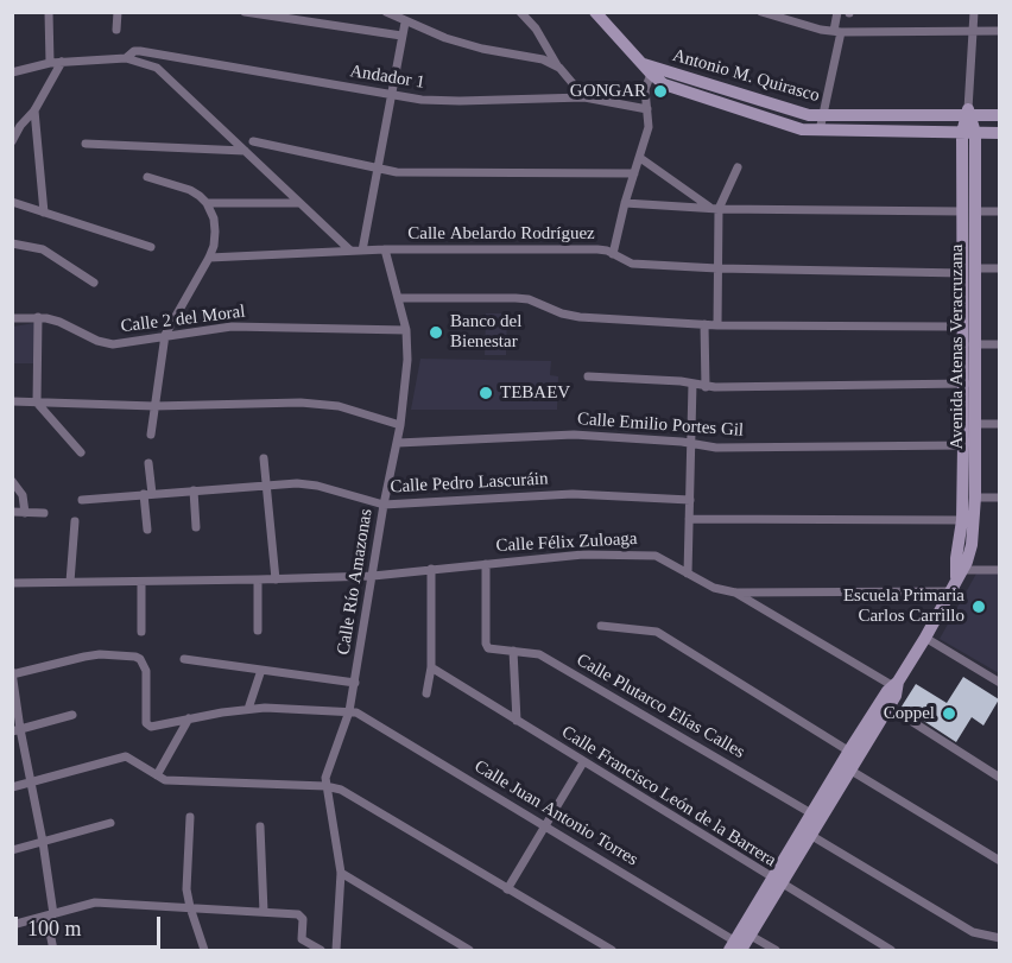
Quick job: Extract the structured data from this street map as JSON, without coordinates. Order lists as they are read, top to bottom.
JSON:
{
  "streets": {
    "main road": ["Antonio M. Quirasco", "Avenida Atenas Veracruzana"],
    "street": [
      "Andador 1",
      "Calle Abelardo Rodríguez",
      "Calle 2 del Moral",
      "Calle Emilio Portes Gil",
      "Calle Pedro Lascuráin",
      "Calle Félix Zuloaga",
      "Calle Río Amazonas",
      "Calle Plutarco Elías Calles",
      "Calle Francisco León de la Barrera",
      "Calle Juan Antonio Torres"
    ]
  },
  "crossings": [
    ["Antonio M. Quirasco", "Avenida Atenas Veracruzana"],
    ["Calle Abelardo Rodríguez", "Avenida Atenas Veracruzana"],
    ["Calle Abelardo Rodríguez", "Calle Río Amazonas"],
    ["Calle 2 del Moral", "Calle Río Amazonas"],
    ["Avenida Atenas Veracruzana", "Calle Emilio Portes Gil"],
    ["Avenida Atenas Veracruzana", "Calle Félix Zuloaga"],
    ["Avenida Atenas Veracruzana", "Calle Plutarco Elías Calles"],
    ["Avenida Atenas Veracruzana", "Calle Francisco León de la Barrera"],
    ["Avenida Atenas Veracruzana", "Calle Juan Antonio Torres"],
    ["Calle Emilio Portes Gil", "Calle Río Amazonas"],
    ["Calle Pedro Lascuráin", "Calle Río Amazonas"],
    ["Calle Félix Zuloaga", "Calle Río Amazonas"],
    ["Calle Félix Zuloaga", "Calle Plutarco Elías Calles"],
    ["Calle Río Amazonas", "Calle Juan Antonio Torres"]
  ],
  "places": [
    "GONGAR",
    "Banco del Bienestar",
    "TEBAEV",
    "Escuela Primaria Carlos Carrillo",
    "Coppel"
  ],
  "scale_bar": "100 m"
}
